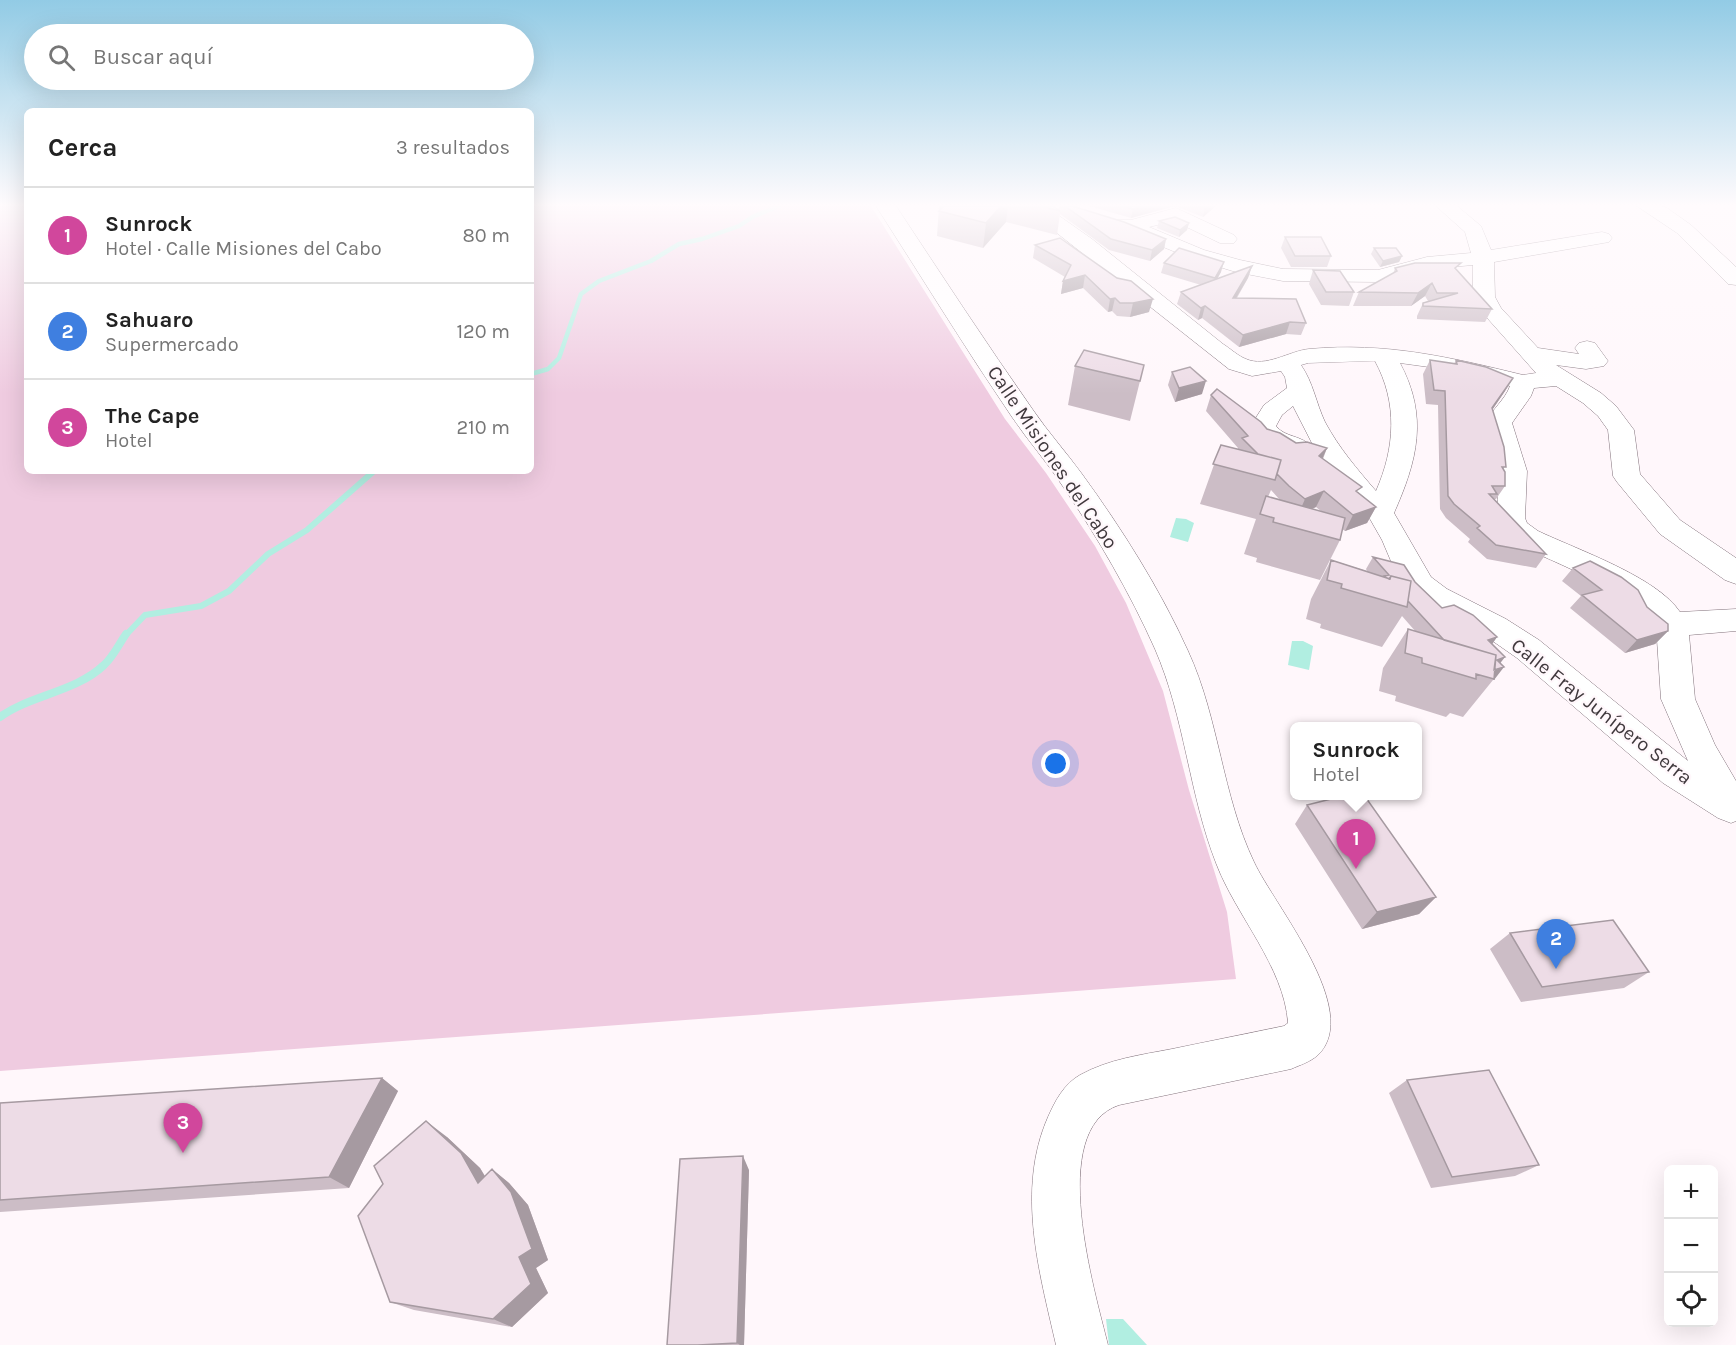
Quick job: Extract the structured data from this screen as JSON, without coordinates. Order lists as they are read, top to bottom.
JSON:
{
  "streets": {
    "street": ["Calle Misiones del Cabo", "Calle Fray Junípero Serra"]
  },
  "page": {
    "search": "Buscar aquí",
    "heading": ["Cerca", "3 resultados"],
    "list": [
      {
        "mark": "1",
        "name": "Sunrock",
        "note": "Hotel · Calle Misiones del Cabo",
        "value": "80 m"
      },
      {
        "mark": "2",
        "name": "Sahuaro",
        "note": "Supermercado",
        "value": "120 m"
      },
      {
        "mark": "3",
        "name": "The Cape",
        "note": "Hotel",
        "value": "210 m"
      }
    ],
    "popup": ["Sunrock", "Hotel"],
    "pins": ["1", "2", "3"],
    "map_buttons": ["+", "−"]
  }
}
